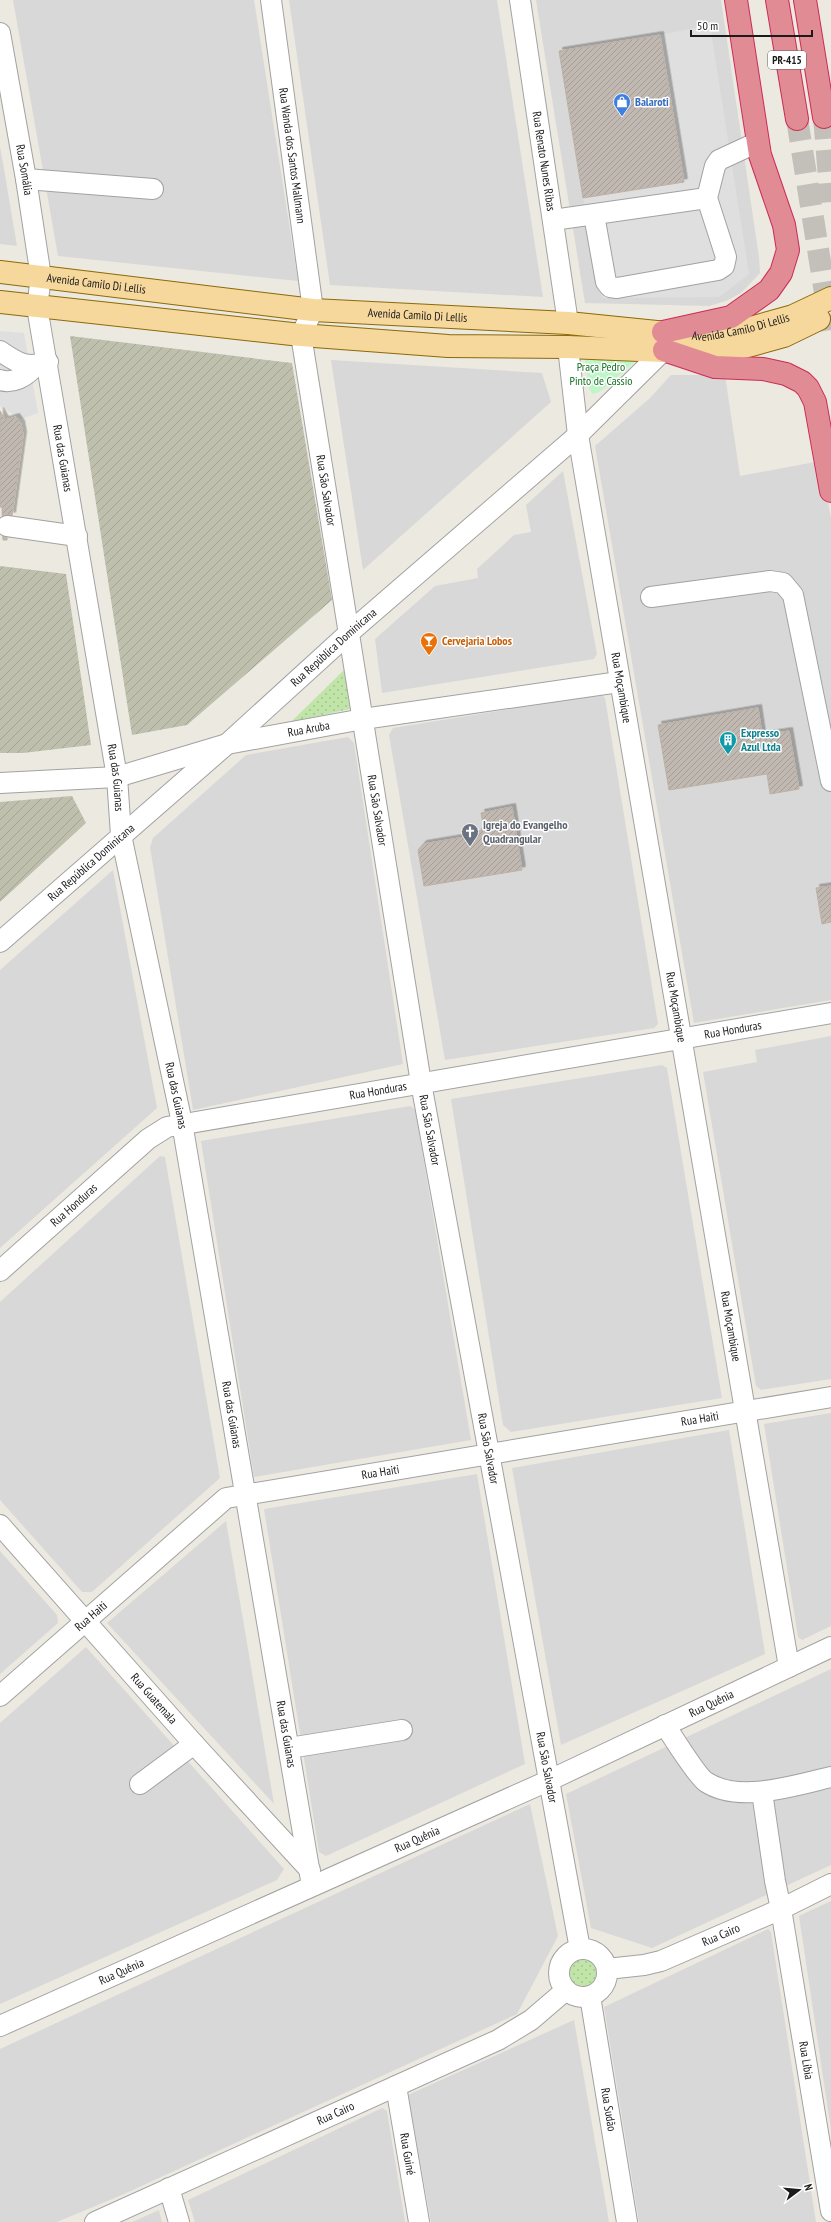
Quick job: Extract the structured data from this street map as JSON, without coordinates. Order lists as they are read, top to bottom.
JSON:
{
  "streets": {
    "highway": ["PR-415"],
    "main road": ["Avenida Camilo Di Lellis"],
    "street": [
      "Rua Wanda dos Santos Mallmann",
      "Rua Renato Nunes Ribas",
      "Rua Somália",
      "Rua das Guianas",
      "Rua São Salvador",
      "Rua República Dominicana",
      "Rua Moçambique",
      "Rua Aruba",
      "Rua Honduras",
      "Rua Haiti",
      "Rua Guatemala",
      "Rua Quênia",
      "Rua Cairo",
      "Rua Líbia",
      "Rua Sudão",
      "Rua Guiné"
    ]
  },
  "crossings": [
    ["Rua Wanda dos Santos Mallmann", "Avenida Camilo Di Lellis"],
    ["Rua Renato Nunes Ribas", "Avenida Camilo Di Lellis"],
    ["Rua Somália", "Avenida Camilo Di Lellis"],
    ["Rua Somália", "Rua das Guianas"],
    ["Avenida Camilo Di Lellis", "Rua das Guianas"],
    ["Avenida Camilo Di Lellis", "Rua São Salvador"],
    ["Avenida Camilo Di Lellis", "Rua República Dominicana"],
    ["Avenida Camilo Di Lellis", "Rua Moçambique"],
    ["Rua das Guianas", "Rua República Dominicana"],
    ["Rua das Guianas", "Rua Aruba"],
    ["Rua das Guianas", "Rua Honduras"],
    ["Rua das Guianas", "Rua Haiti"],
    ["Rua das Guianas", "Rua Guatemala"],
    ["Rua das Guianas", "Rua Quênia"],
    ["Rua São Salvador", "Rua República Dominicana"],
    ["Rua São Salvador", "Rua Aruba"],
    ["Rua São Salvador", "Rua Honduras"],
    ["Rua São Salvador", "Rua Haiti"],
    ["Rua São Salvador", "Rua Quênia"],
    ["Rua São Salvador", "Rua Cairo"],
    ["Rua São Salvador", "Rua Sudão"],
    ["Rua República Dominicana", "Rua Moçambique"],
    ["Rua República Dominicana", "Rua Aruba"],
    ["Rua Moçambique", "Rua Aruba"],
    ["Rua Moçambique", "Rua Honduras"],
    ["Rua Moçambique", "Rua Haiti"],
    ["Rua Moçambique", "Rua Quênia"],
    ["Rua Haiti", "Rua Guatemala"],
    ["Rua Guatemala", "Rua Quênia"],
    ["Rua Cairo", "Rua Líbia"],
    ["Rua Cairo", "Rua Sudão"],
    ["Rua Cairo", "Rua Guiné"]
  ],
  "parks": ["Praça Pedro Pinto de Cassio"],
  "places": {
    "shop": ["Balaroti"],
    "bar": ["Cervejaria Lobos"],
    "building": ["Expresso Azul Ltda"],
    "church": ["Igreja do Evangelho Quadrangular"]
  },
  "scale_bar": "50 m",
  "north": "right"
}
